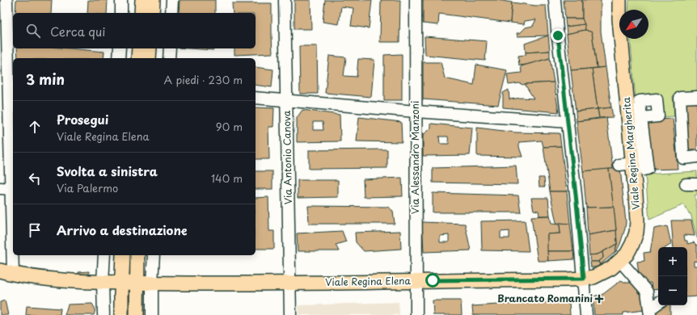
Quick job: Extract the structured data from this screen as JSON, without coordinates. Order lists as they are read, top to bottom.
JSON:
{
  "streets": {
    "main road": ["Viale Regina Margherita", "Viale Regina Elena"],
    "street": ["Via Antonio Canova", "Via Alessandro Manzoni"]
  },
  "crossings": [
    ["Viale Regina Margherita", "Viale Regina Elena"],
    ["Via Antonio Canova", "Viale Regina Elena"],
    ["Via Alessandro Manzoni", "Viale Regina Elena"]
  ],
  "places": {
    "health": ["Brancato Romanini"]
  },
  "north": "bottom left",
  "page": {
    "search": "Cerca qui",
    "heading": ["3 min", "A piedi · 230 m"],
    "list": [
      ["Prosegui", "Viale Regina Elena", "90 m"],
      ["Svolta a sinistra", "Via Palermo", "140 m"],
      "Arrivo a destinazione"
    ],
    "map_buttons": ["+", "−"]
  }
}
